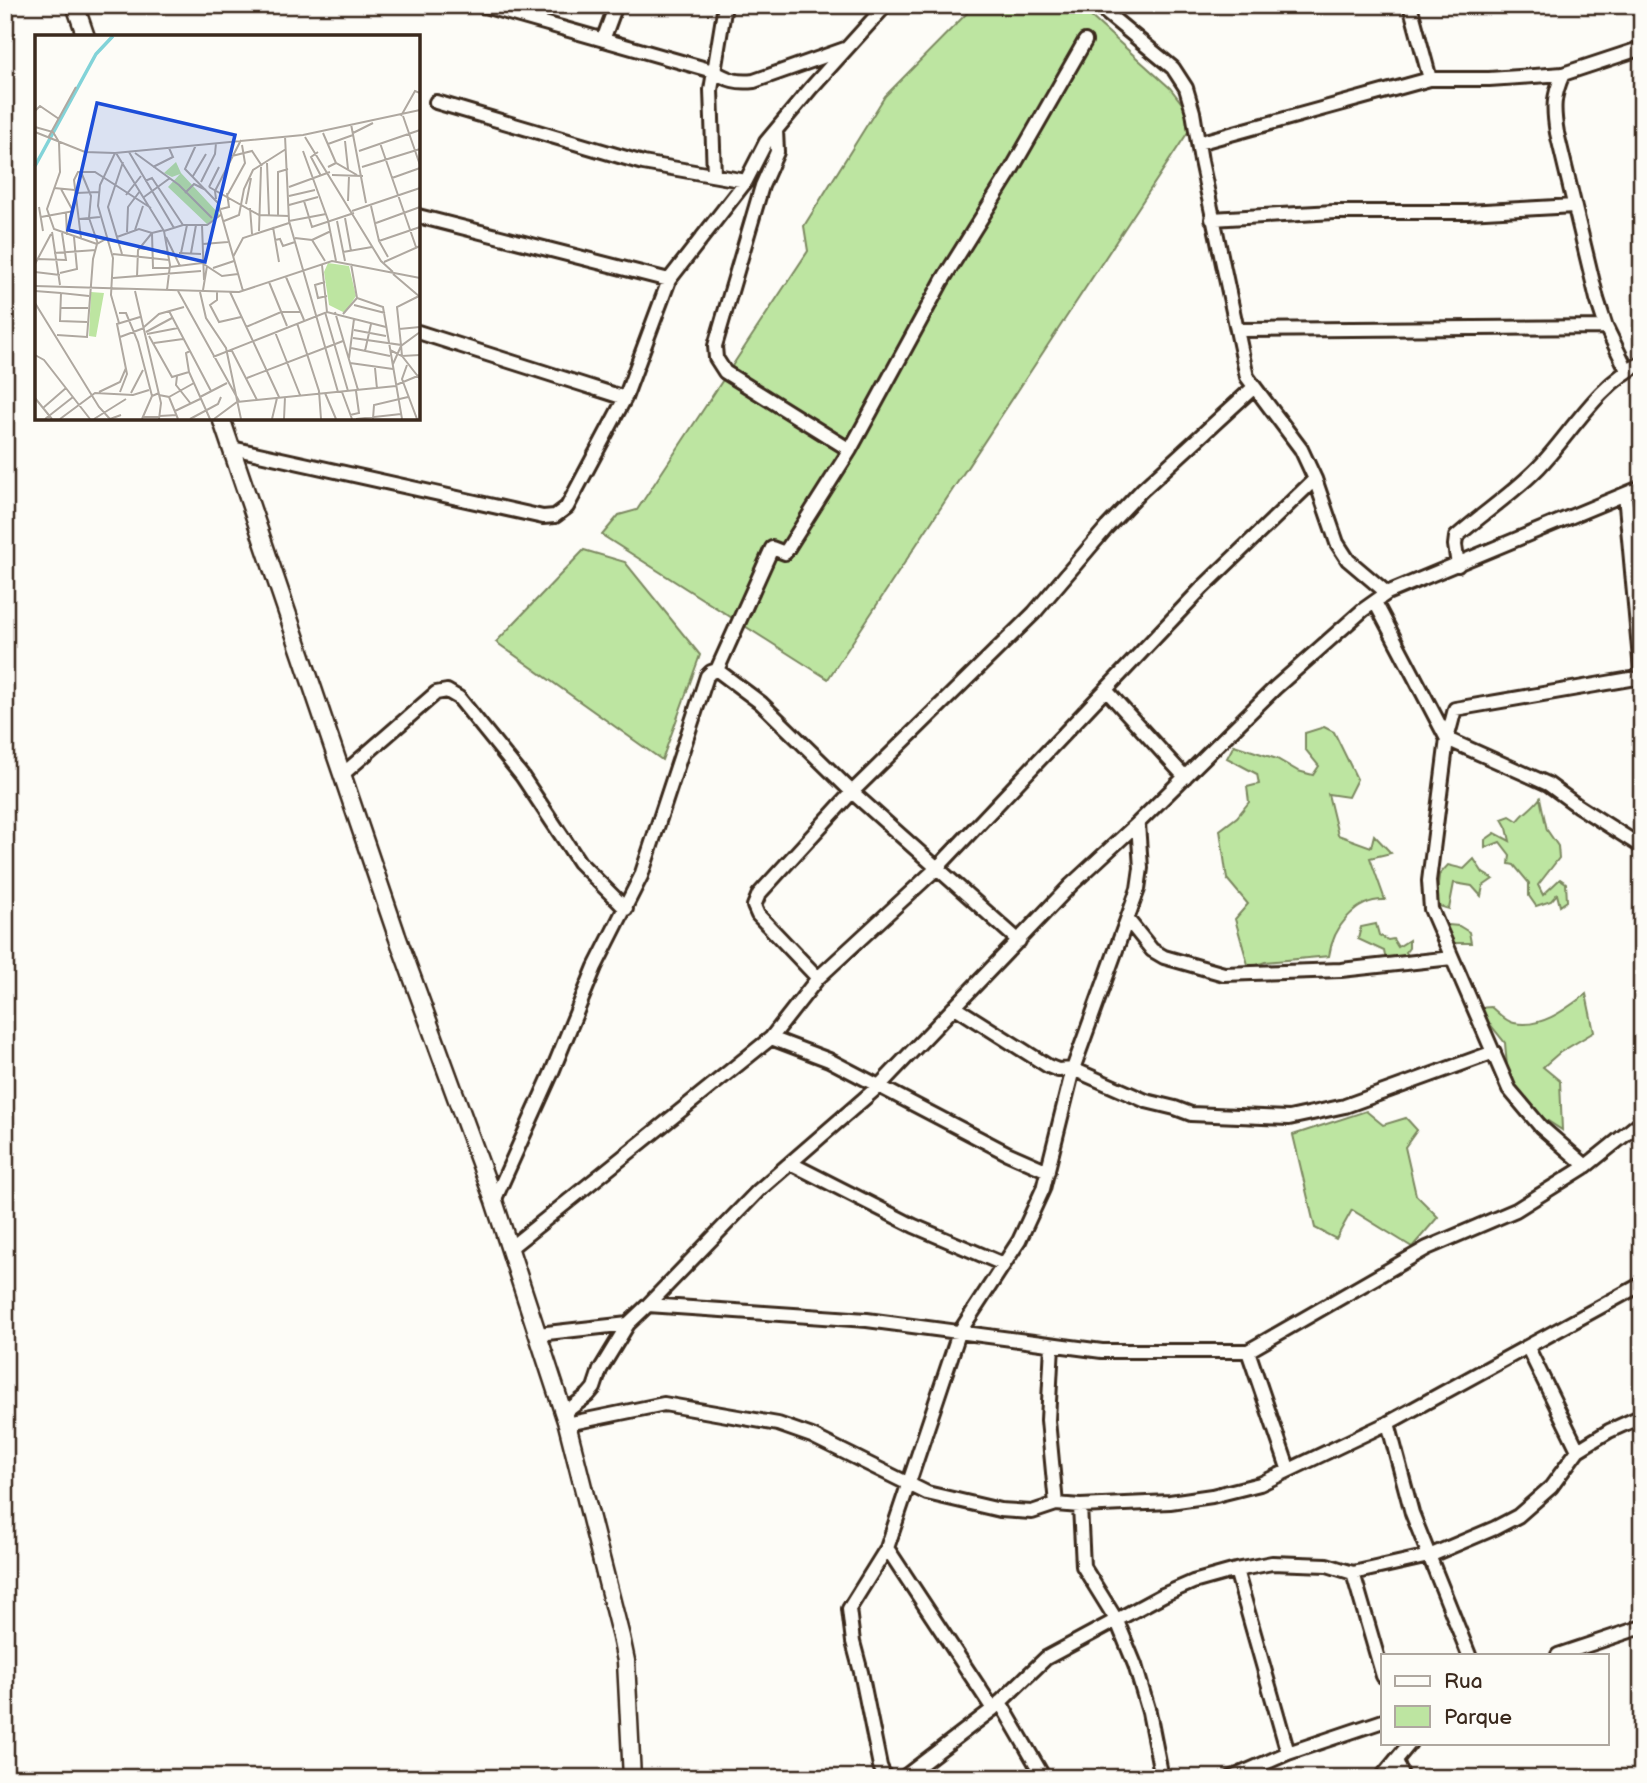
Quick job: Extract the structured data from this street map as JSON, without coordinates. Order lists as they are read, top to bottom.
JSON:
{
  "legend": ["Rua", "Parque"]
}
